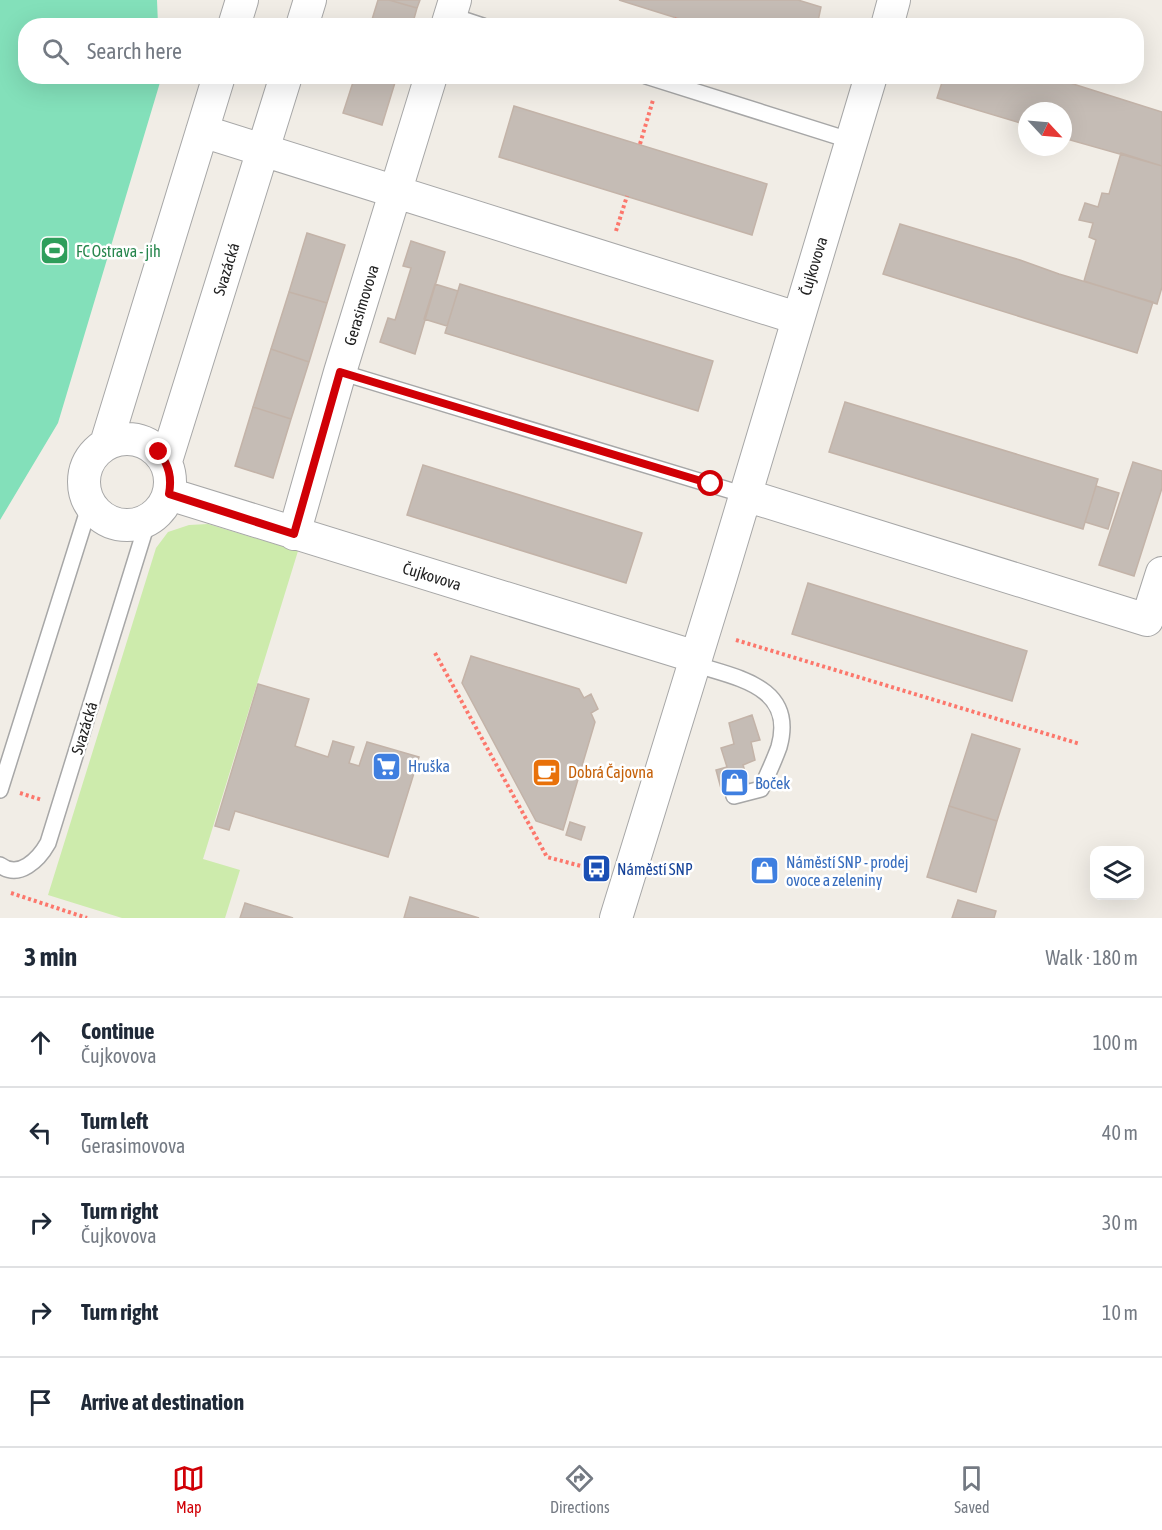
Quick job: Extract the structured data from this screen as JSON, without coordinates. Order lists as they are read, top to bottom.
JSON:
{
  "streets": {
    "street": ["Čujkovova", "Svazácká", "Gerasimovova"]
  },
  "crossings": [
    ["Čujkovova", "Svazácká"],
    ["Čujkovova", "Gerasimovova"]
  ],
  "places": {
    "sports": ["FC Ostrava - jih"],
    "supermarket": ["Hruška"],
    "cafe": ["Dobrá Čajovna"],
    "shop": ["Boček", "Náměstí SNP - prodej ovoce a zeleniny"],
    "bus stop": ["Náměstí SNP"]
  },
  "north": "bottom right",
  "page": {
    "search": "Search here",
    "heading": ["3 min", "Walk · 180 m"],
    "list": [
      ["Continue", "Čujkovova", "100 m"],
      ["Turn left", "Gerasimovova", "40 m"],
      ["Turn right", "Čujkovova", "30 m"],
      ["Turn right", "10 m"],
      "Arrive at destination"
    ],
    "nav": ["Map", "Directions", "Saved"]
  }
}
